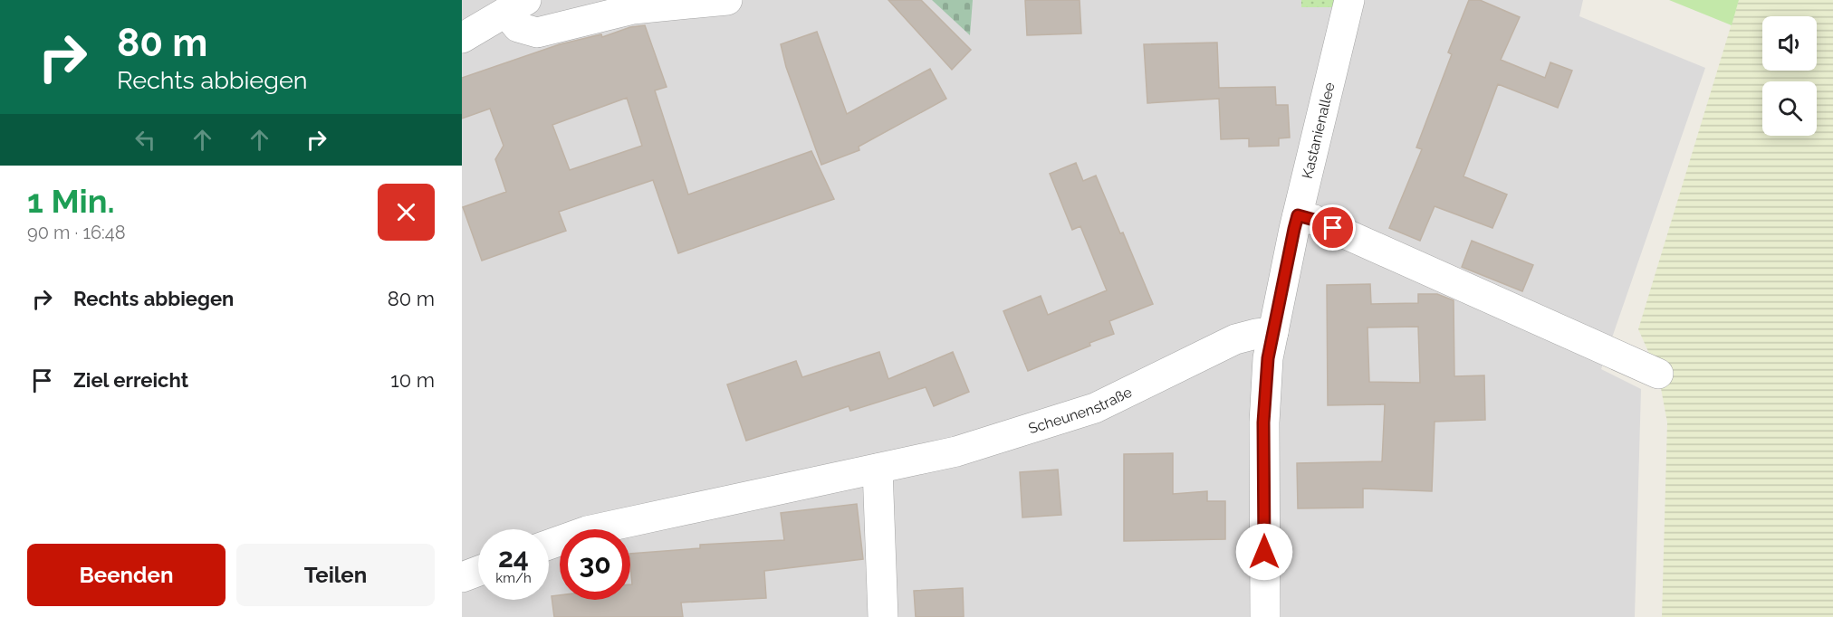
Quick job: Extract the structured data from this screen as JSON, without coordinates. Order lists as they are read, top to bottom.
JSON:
{
  "streets": {
    "street": ["Kastanienallee", "Scheunenstraße"]
  },
  "crossings": [
    ["Kastanienallee", "Scheunenstraße"]
  ],
  "page": {
    "turn": ["80 m", "Rechts abbiegen"],
    "heading": ["1 Min.", "90 m · 16:48"],
    "list": [
      {
        "name": "Rechts abbiegen",
        "value": "80 m"
      },
      {
        "name": "Ziel erreicht",
        "value": "10 m"
      }
    ],
    "speed": "24 km/h",
    "limit": "30",
    "buttons": ["Beenden", "Teilen"]
  }
}
